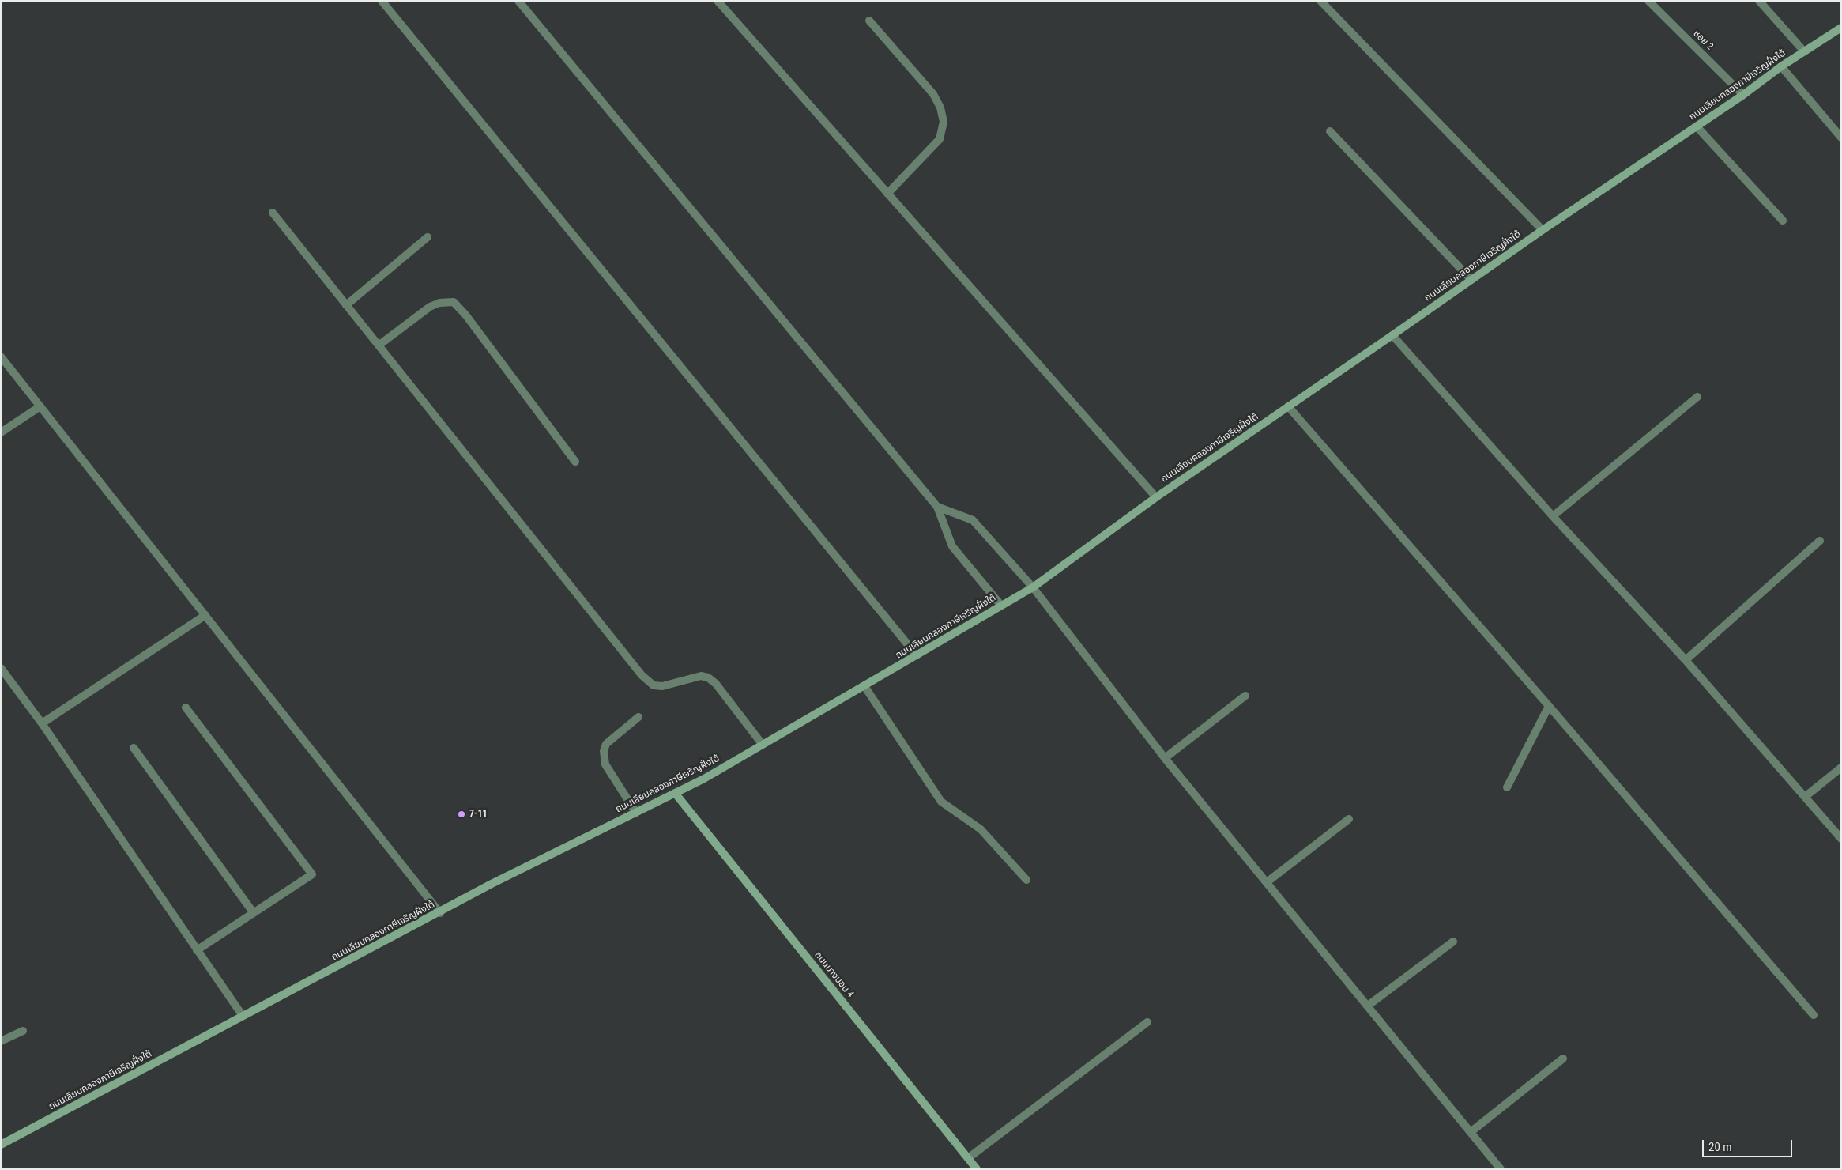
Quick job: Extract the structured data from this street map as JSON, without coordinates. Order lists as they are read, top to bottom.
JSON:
{
  "streets": {
    "street": ["ซอย 2", "ถนนเลียบคลองภาษีเจริญฝั่งใต้", "ถนนบางบอน 4"]
  },
  "crossings": [
    ["ซอย 2", "ถนนเลียบคลองภาษีเจริญฝั่งใต้"],
    ["ถนนเลียบคลองภาษีเจริญฝั่งใต้", "ถนนบางบอน 4"]
  ],
  "places": ["7-11"],
  "scale_bar": "20 m"
}
